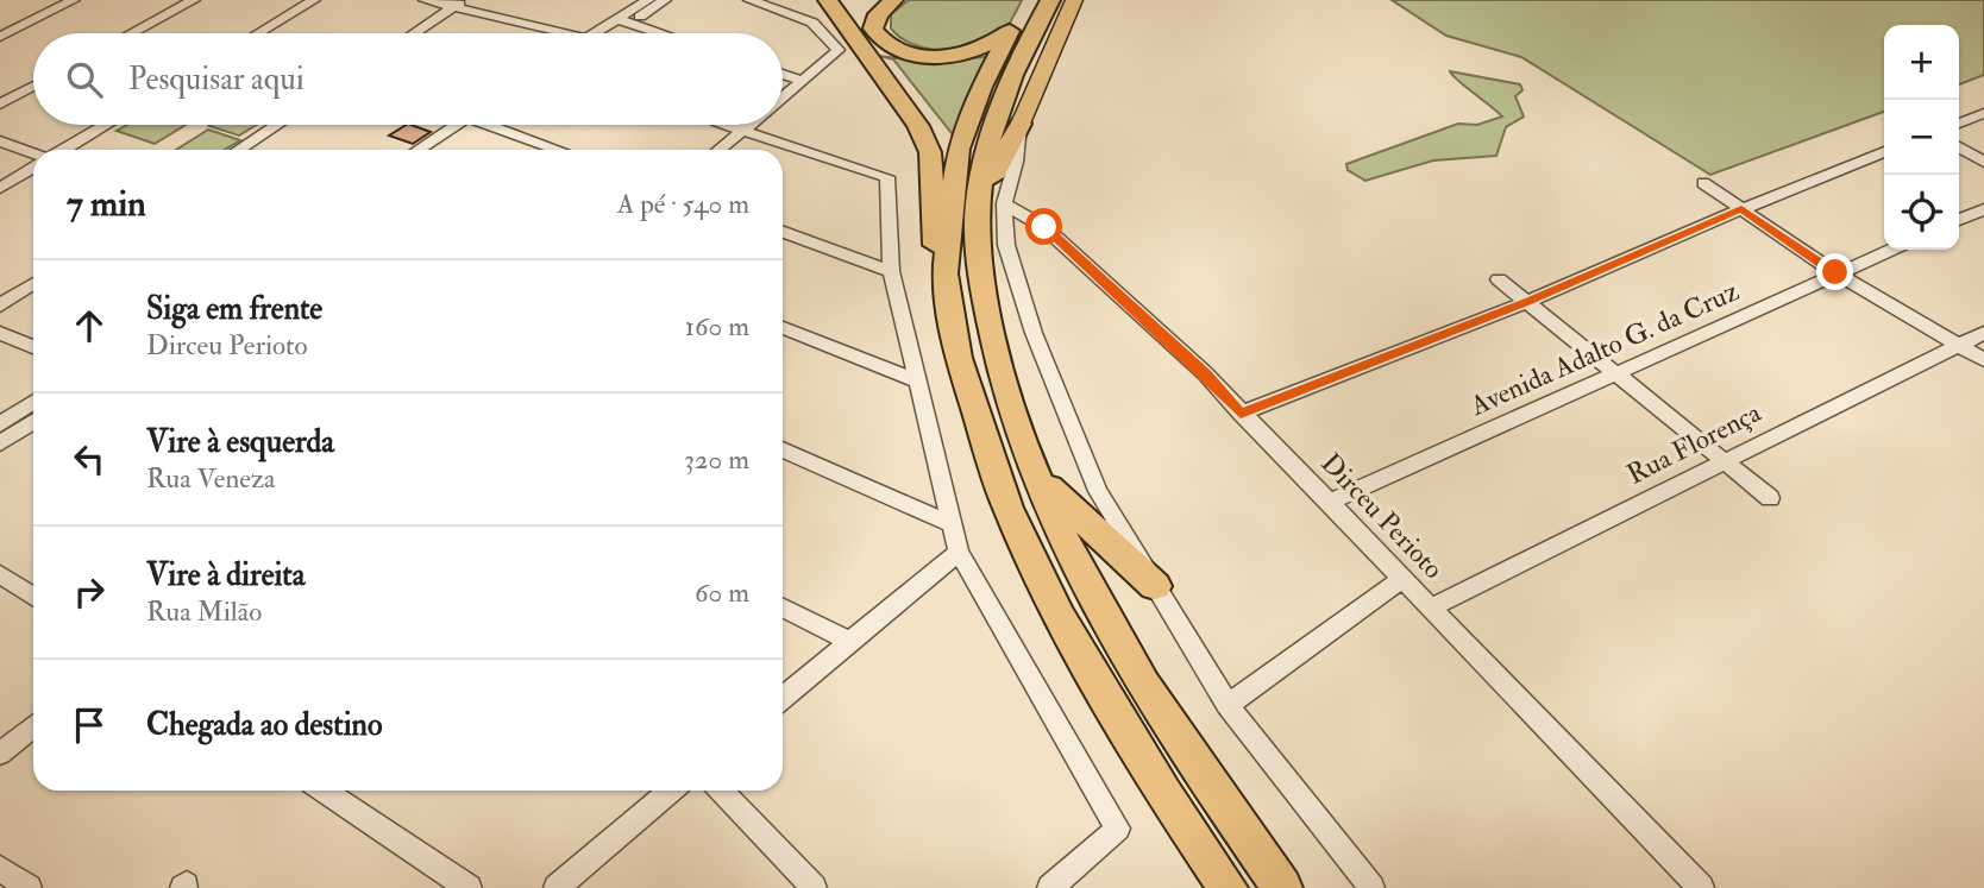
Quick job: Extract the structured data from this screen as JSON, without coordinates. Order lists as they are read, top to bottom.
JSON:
{
  "streets": {
    "street": ["Avenida Adalto G. da Cruz", "Rua Florença", "Dirceu Perioto"]
  },
  "crossings": [
    ["Avenida Adalto G. da Cruz", "Dirceu Perioto"],
    ["Rua Florença", "Dirceu Perioto"]
  ],
  "page": {
    "map_buttons": ["+", "−"],
    "search": "Pesquisar aqui",
    "heading": ["7 min", "A pé · 540 m"],
    "list": [
      ["Siga em frente", "Dirceu Perioto", "160 m"],
      ["Vire à esquerda", "Rua Veneza", "320 m"],
      ["Vire à direita", "Rua Milão", "60 m"],
      "Chegada ao destino"
    ]
  }
}
